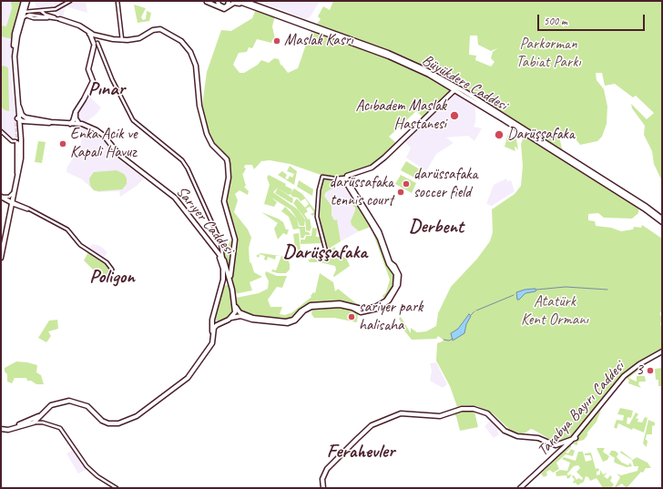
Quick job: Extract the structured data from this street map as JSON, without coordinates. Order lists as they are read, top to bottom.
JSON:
{
  "streets": {
    "main road": ["Büyükdere Caddesi", "Sarıyer Caddesi", "Tarabya Bayırı Caddesi"]
  },
  "districts": [
    "Pınar",
    "Derbent",
    "Darüşşafaka",
    "Poligon",
    "Ferahevler"
  ],
  "parks": ["Parkorman Tabiat Parkı", "Atatürk Kent Ormanı"],
  "places": [
    "Maslak Kasrı",
    "Acıbadem Maslak Hastanesi",
    "Darüşşafaka",
    "Enka Acik ve Kapali Havuz",
    "darüssafaka soccer field",
    "darüssafaka tennis court",
    "sariyer park halisaha",
    "3"
  ],
  "scale_bar": "500 m"
}
